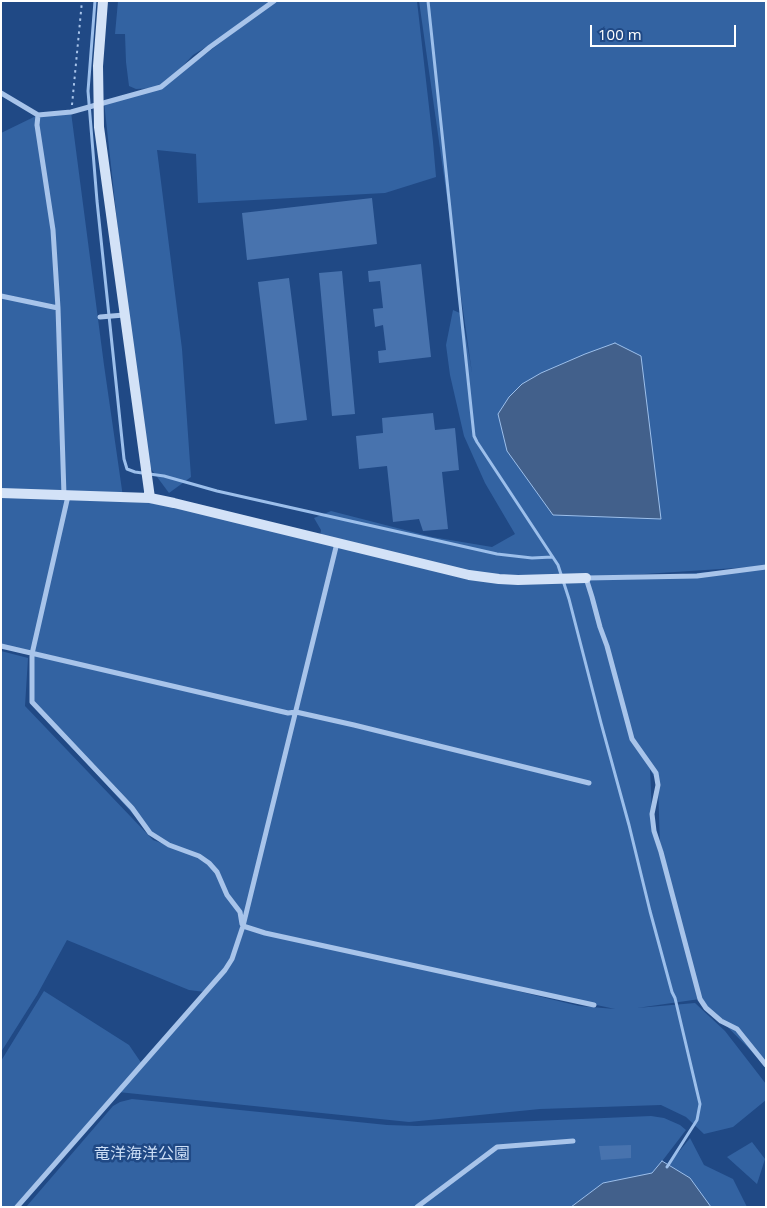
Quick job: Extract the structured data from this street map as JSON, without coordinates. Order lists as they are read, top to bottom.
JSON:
{
  "parks": ["竜洋海洋公園"],
  "scale_bar": "100 m"
}
